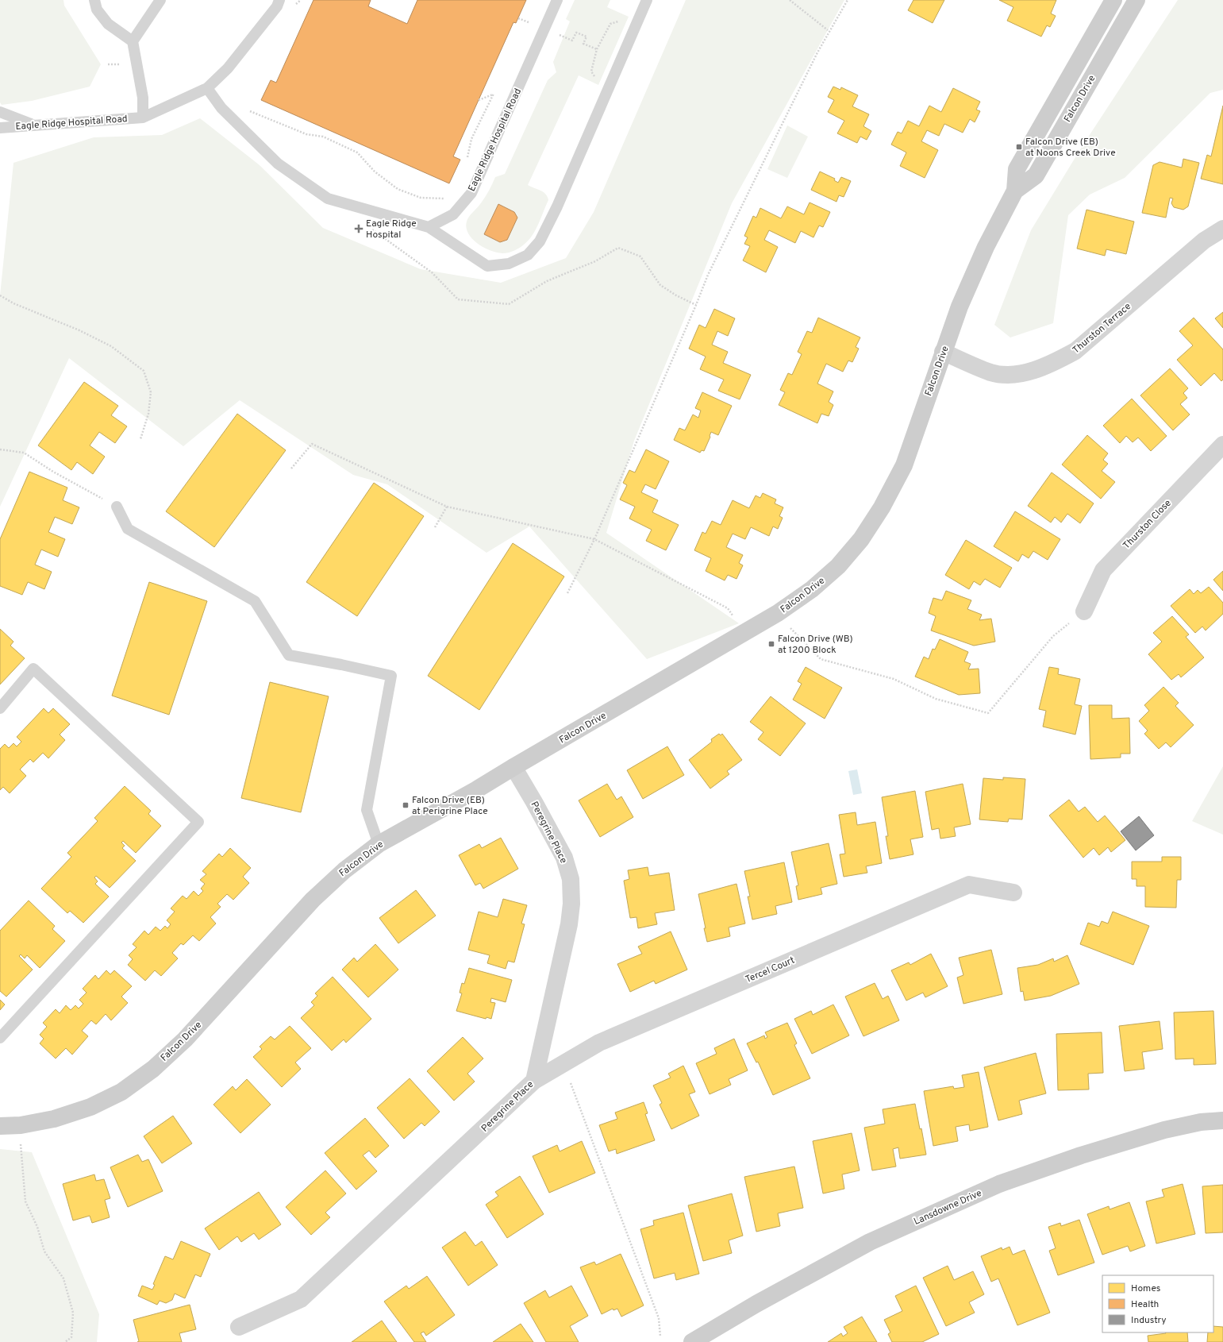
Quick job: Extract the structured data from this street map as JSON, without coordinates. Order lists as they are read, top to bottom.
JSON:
{
  "streets": {
    "street": [
      "Falcon Drive",
      "Thurston Terrace",
      "Thurston Close",
      "Peregrine Place",
      "Tercel Court",
      "Lansdowne Drive"
    ],
    "lane": ["Eagle Ridge Hospital Road"]
  },
  "crossings": [
    ["Falcon Drive", "Thurston Terrace"],
    ["Falcon Drive", "Peregrine Place"],
    ["Peregrine Place", "Tercel Court"]
  ],
  "places": {
    "transit": ["Falcon Drive (EB) at Noons Creek Drive", "Falcon Drive (WB) at 1200 Block", "Falcon Drive (EB) at Perigrine Place"],
    "health": ["Eagle Ridge Hospital"]
  },
  "legend": ["Homes", "Health", "Industry"]
}
